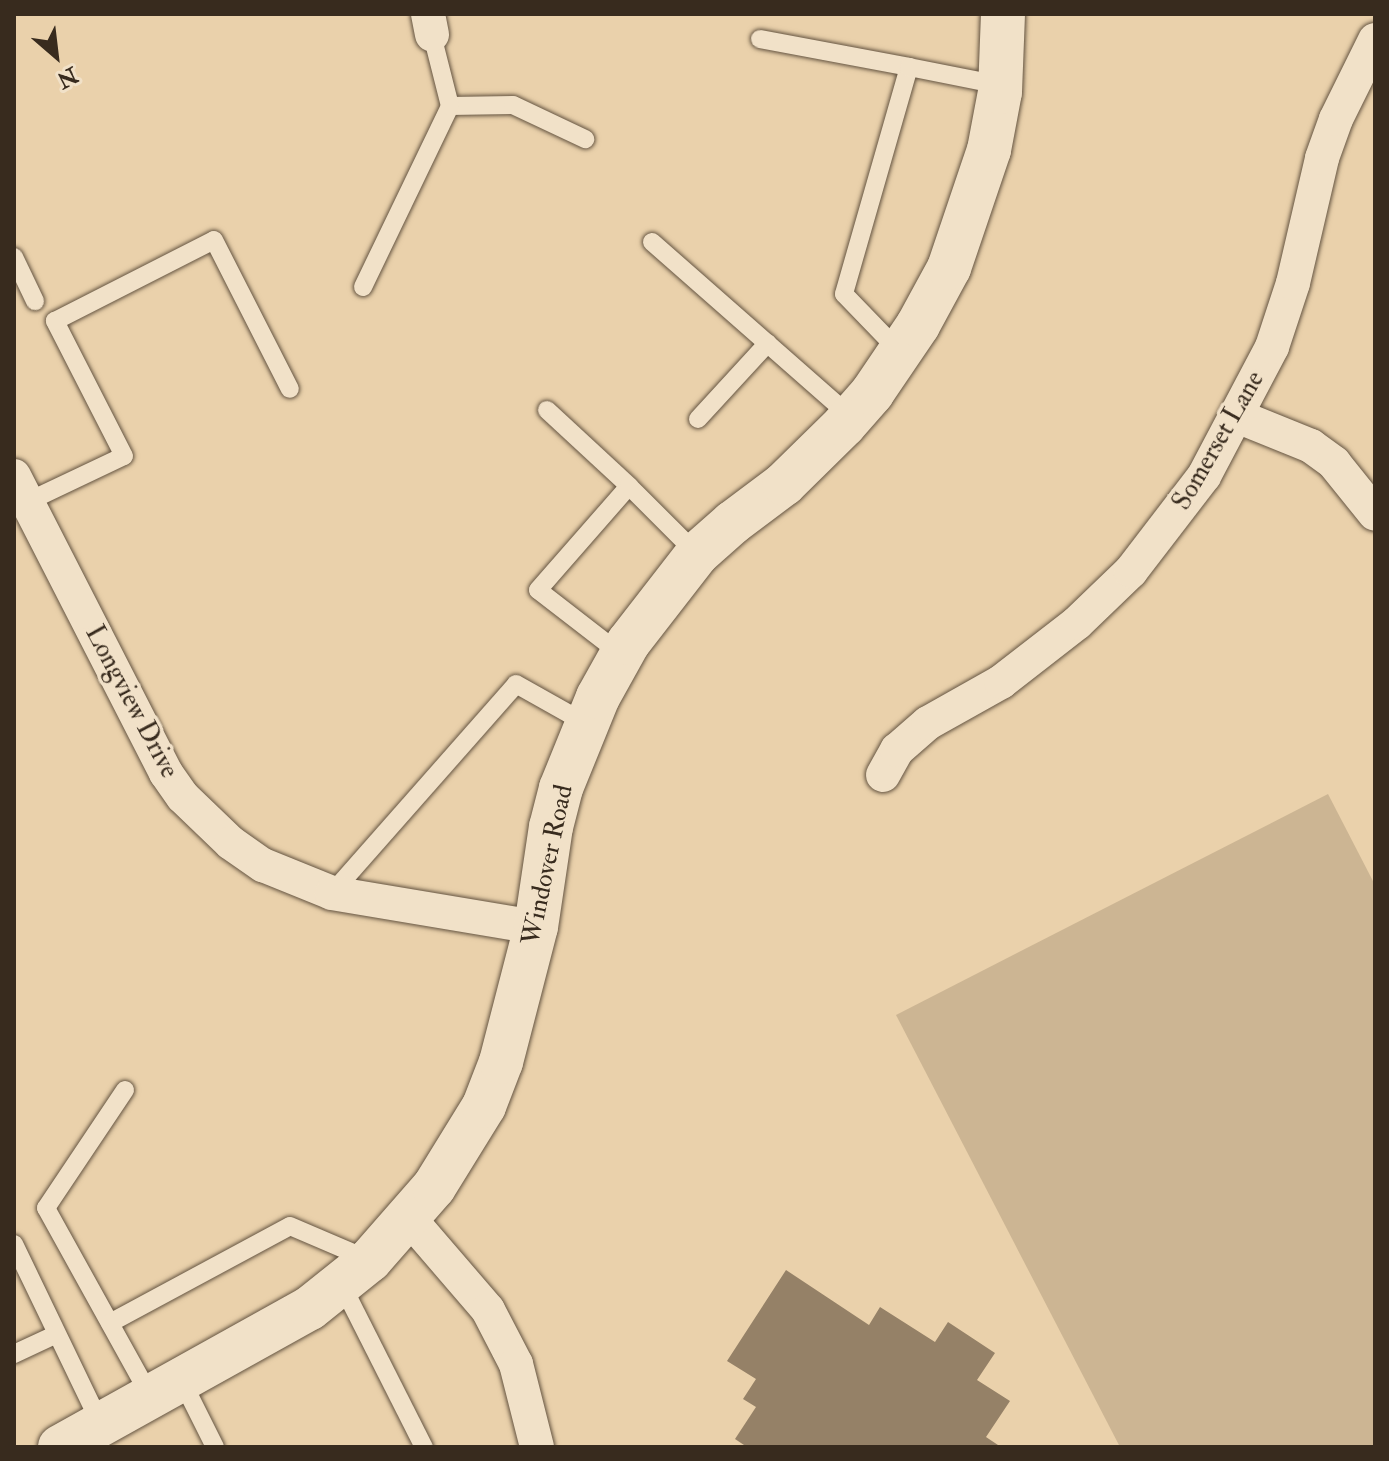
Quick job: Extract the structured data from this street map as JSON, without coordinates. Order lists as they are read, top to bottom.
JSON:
{
  "streets": {
    "street": ["Somerset Lane", "Longview Drive", "Windover Road"]
  },
  "crossings": [
    ["Longview Drive", "Windover Road"]
  ],
  "north": "bottom right"
}
